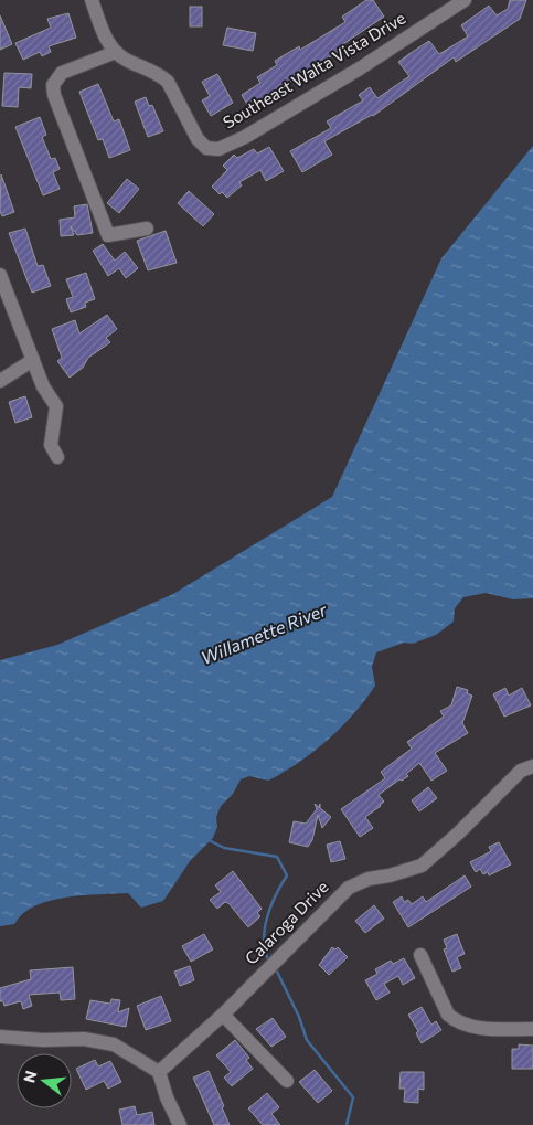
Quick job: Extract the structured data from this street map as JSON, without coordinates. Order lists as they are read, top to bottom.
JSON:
{
  "streets": {
    "street": ["Southeast Walta Vista Drive", "Calaroga Drive"]
  },
  "water": ["Willamette River"],
  "north": "left"
}
